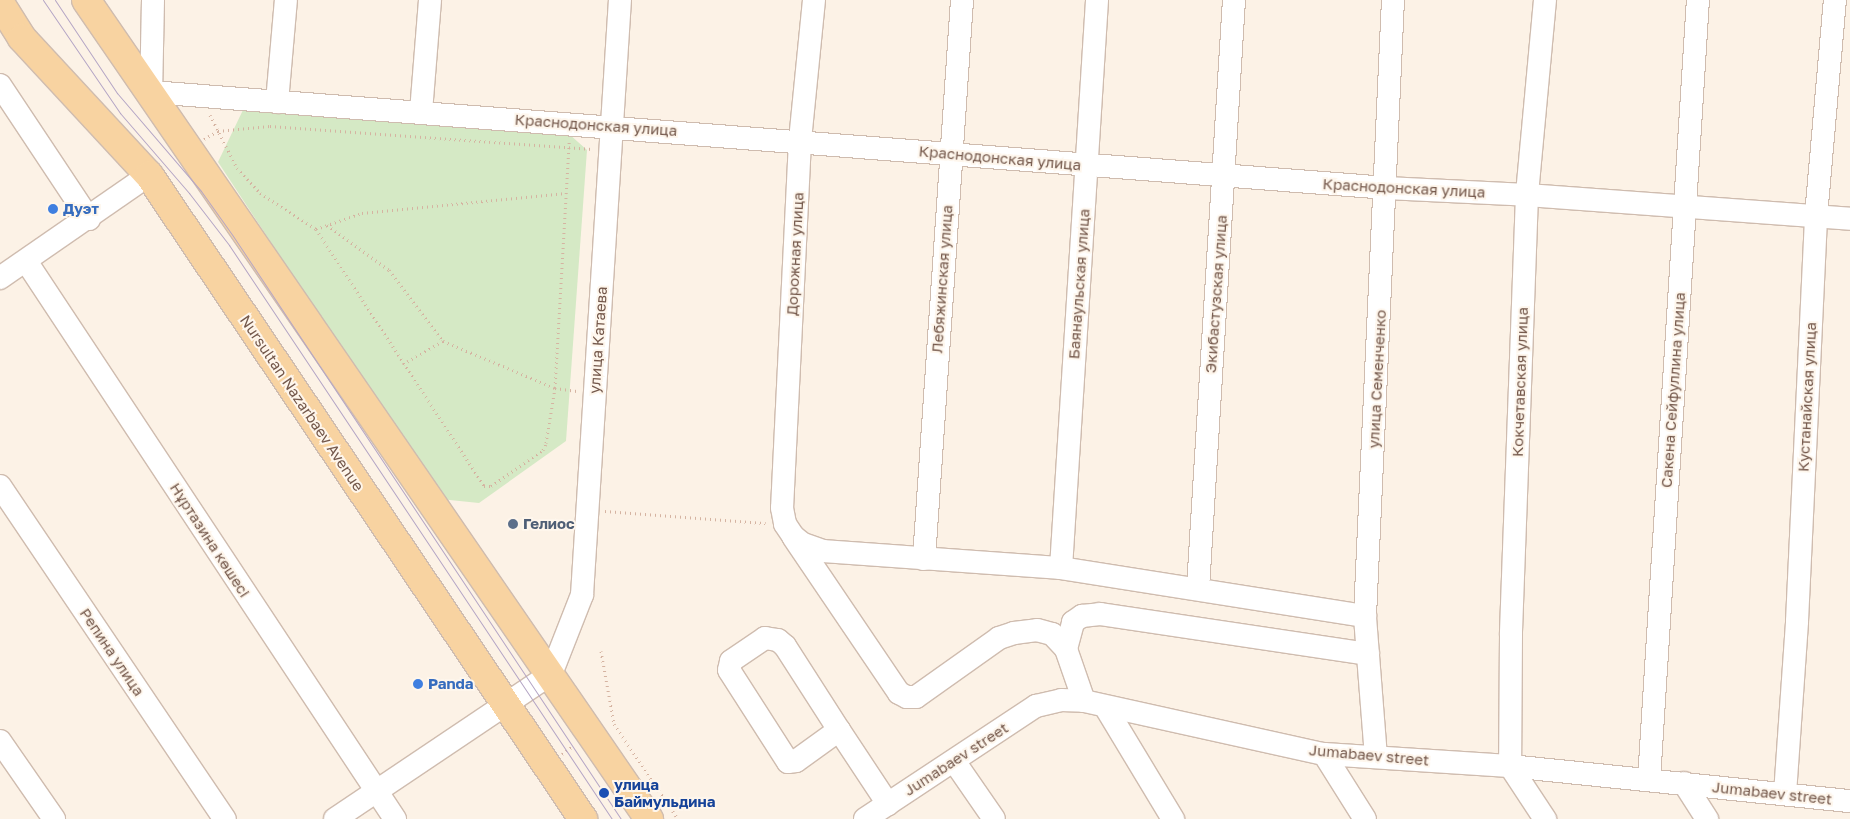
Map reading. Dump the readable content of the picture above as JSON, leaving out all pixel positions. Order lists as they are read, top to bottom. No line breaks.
{"streets":{"main road":["Nursultan Nazarbaev Avenue"],"street":["Краснодонская улица","Дорожная улица","Лебяжинская улица","Баянаульская улица","Экибастузская улица","улица Катаева","улица Семенченко","Кокчетавская улица","Сакена Сейфуллина улица","Кустанайская улица","Нұртазина көшесі","Репина улица","Jumabaev street"]},"crossings":[["Краснодонская улица","Дорожная улица"],["Краснодонская улица","Лебяжинская улица"],["Краснодонская улица","Баянаульская улица"],["Краснодонская улица","Экибастузская улица"],["Краснодонская улица","улица Катаева"],["Краснодонская улица","улица Семенченко"],["Краснодонская улица","Кокчетавская улица"],["Краснодонская улица","Сакена Сейфуллина улица"],["Краснодонская улица","Кустанайская улица"],["улица Семенченко","Jumabaev street"],["Кокчетавская улица","Jumabaev street"],["Сакена Сейфуллина улица","Jumabaev street"],["Кустанайская улица","Jumabaev street"]],"places":["Дуэт","Гелиос","Panda","улица Баймульдина"]}
